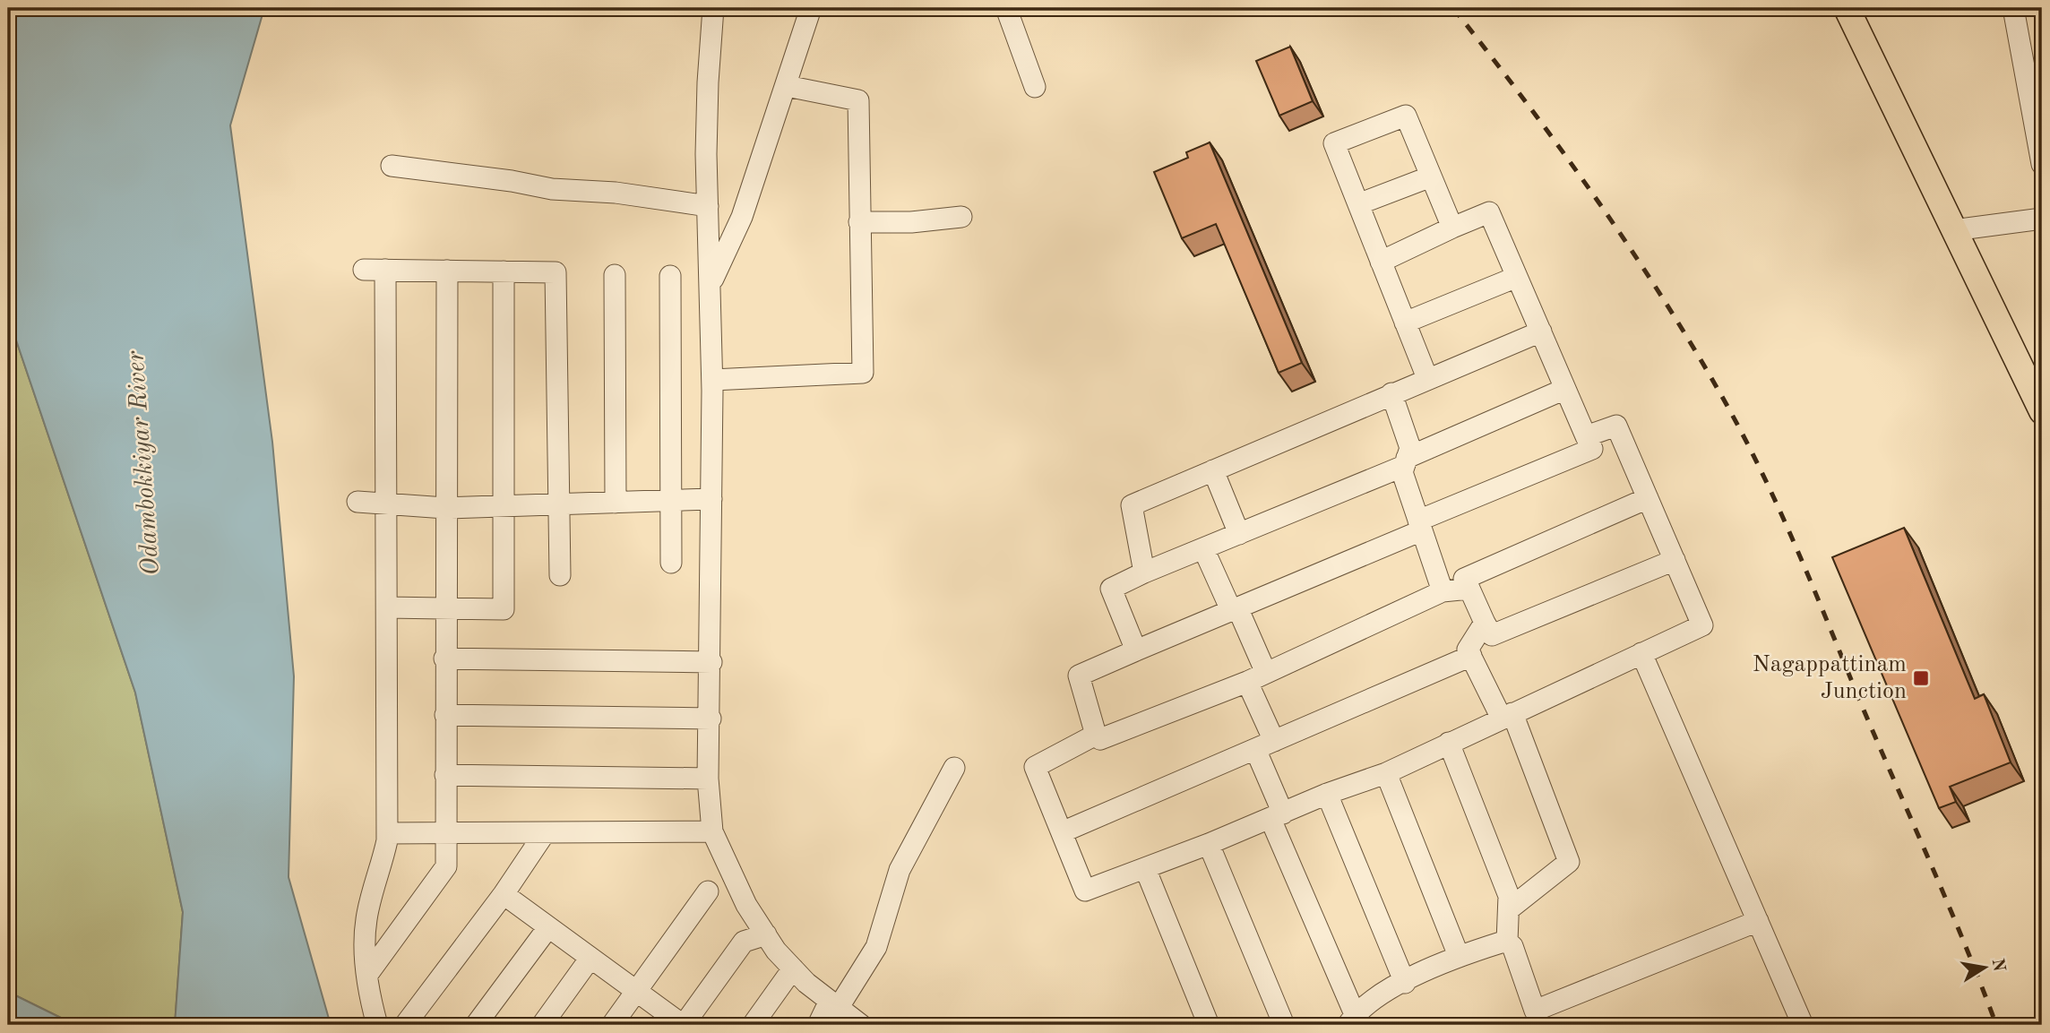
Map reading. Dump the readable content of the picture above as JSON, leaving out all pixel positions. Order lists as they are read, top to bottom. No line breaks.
{"water":["Odambokkiyar River"],"places":{"transit":["Nagappattinam Junction"]},"north":"right"}
